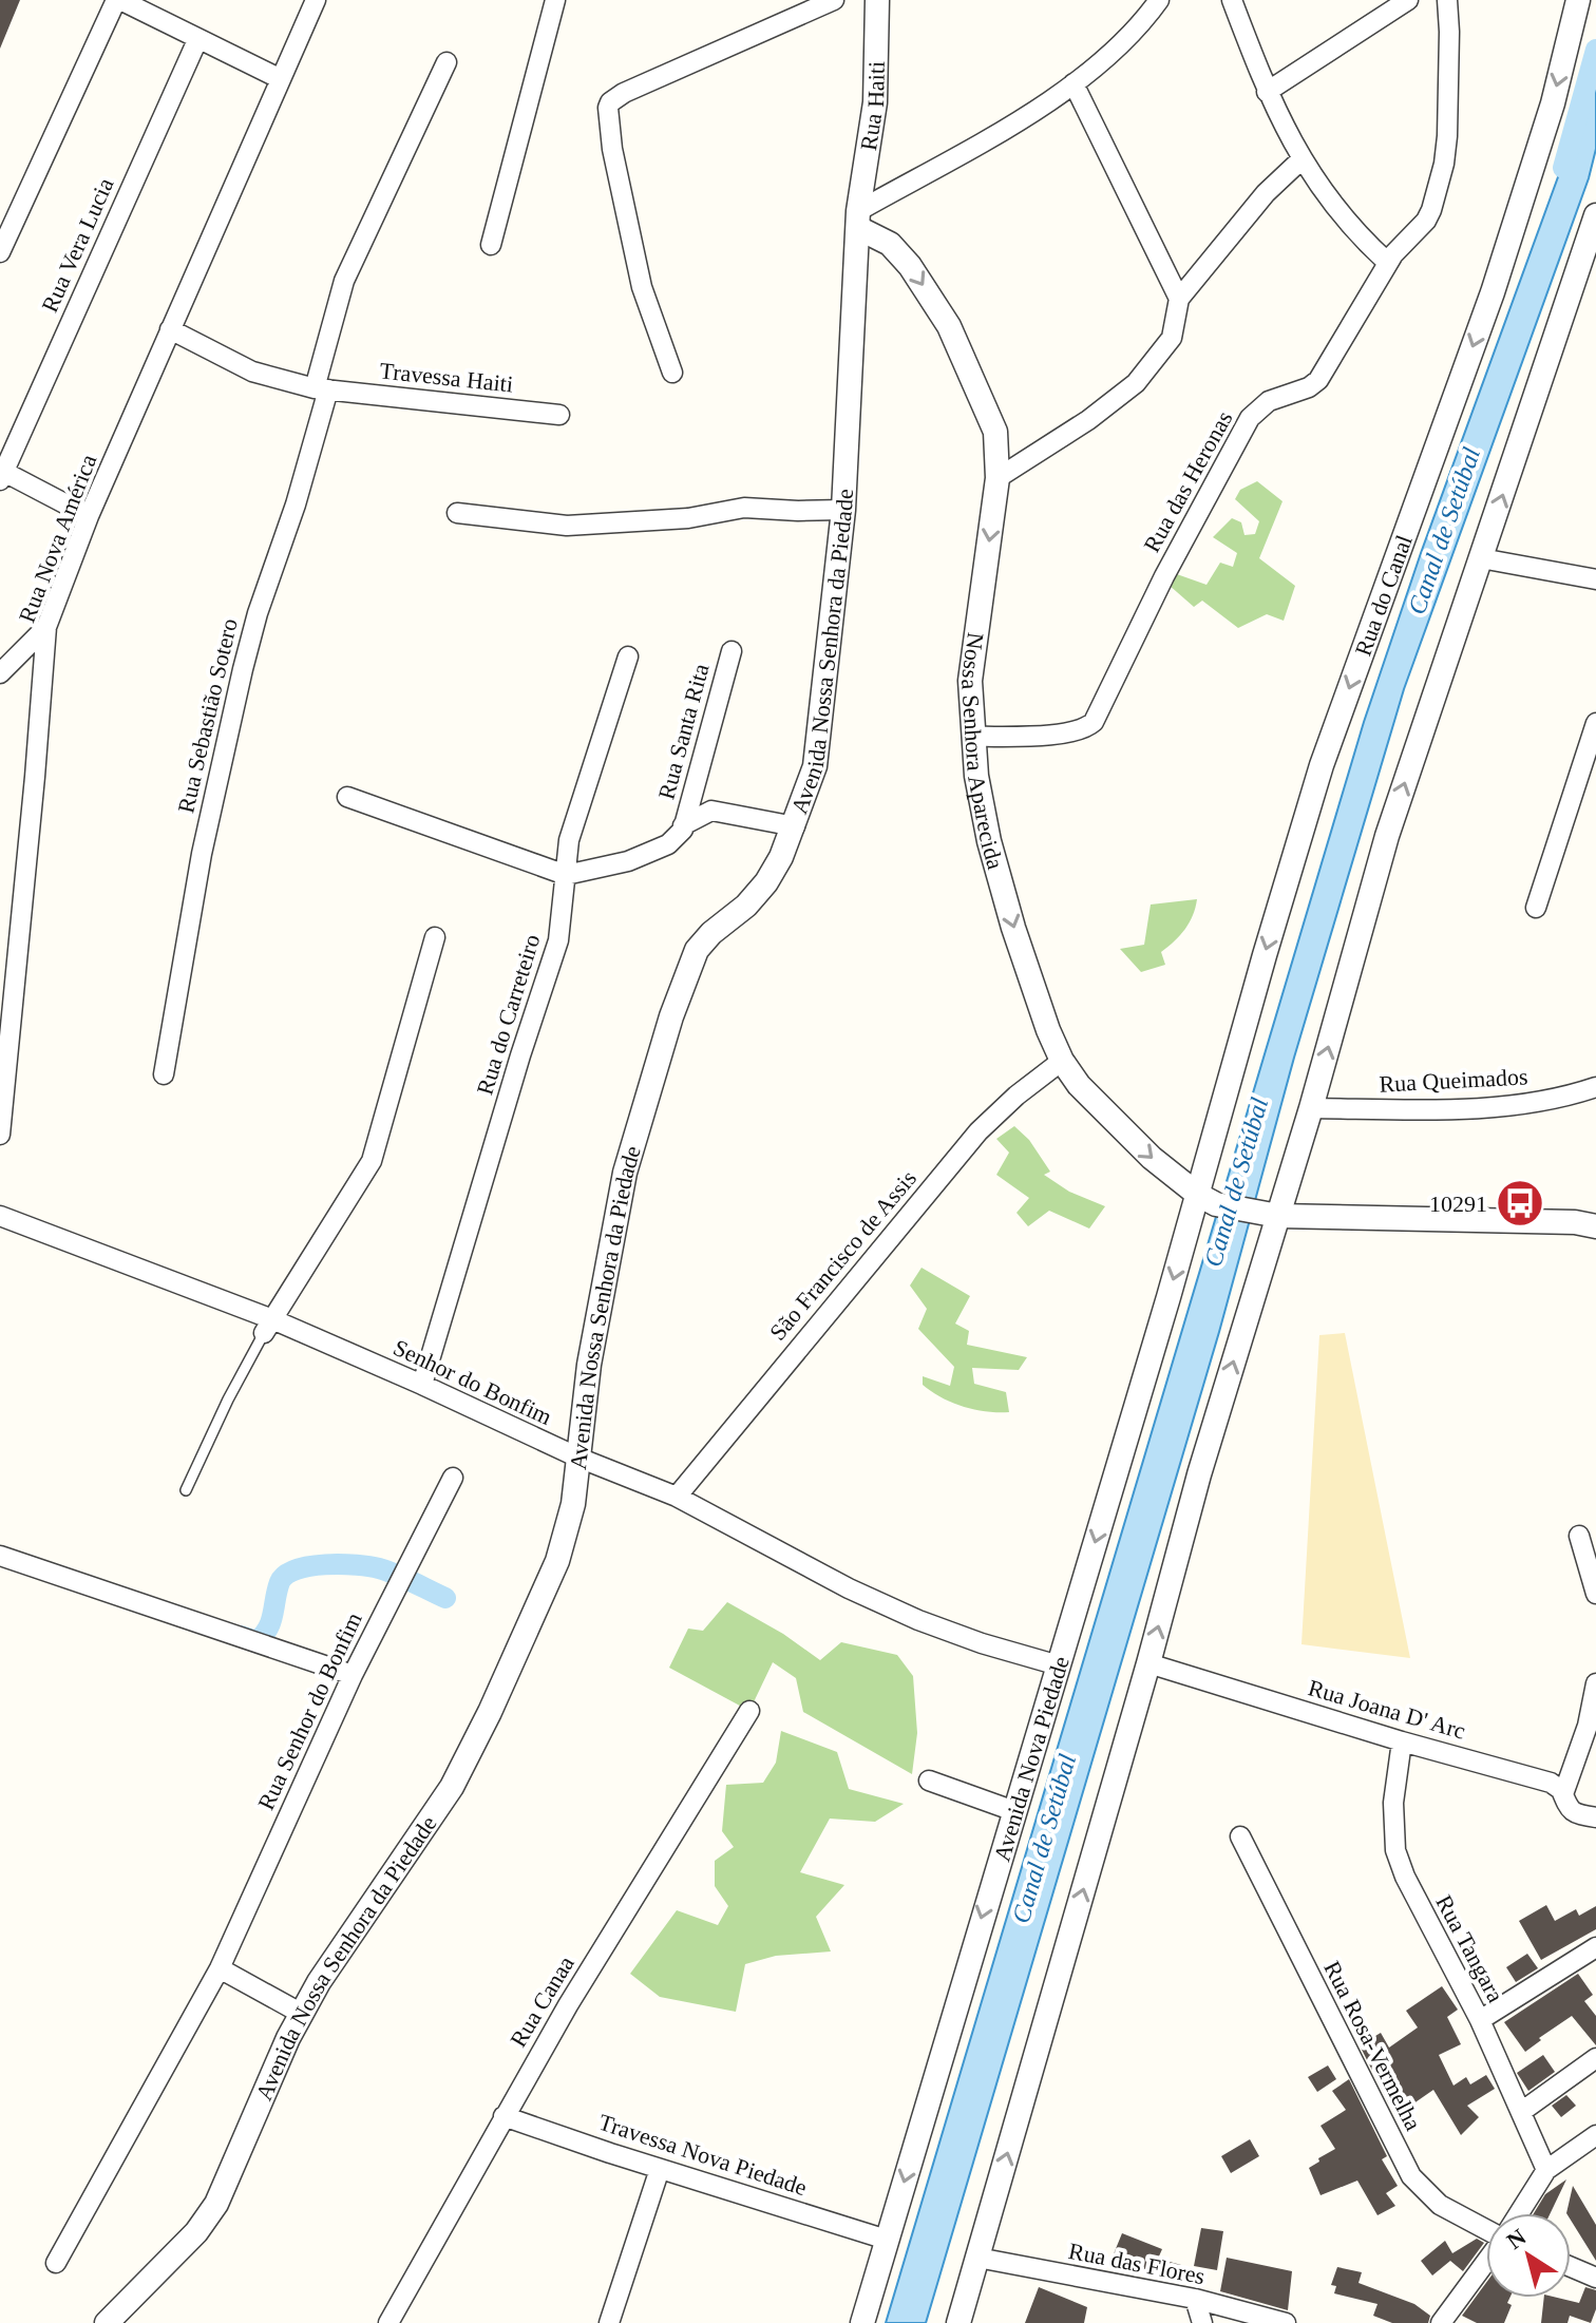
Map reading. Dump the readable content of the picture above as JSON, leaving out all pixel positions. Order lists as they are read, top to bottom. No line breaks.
{"streets":{"street":["Rua Haiti","Rua Vera Lucia","Travessa Haiti","Rua das Heronas","Rua Nova América","Rua do Canal","Avenida Nossa Senhora da Piedade","Rua Sebastião Sotero","Rua Santa Rita","Nossa Senhora Aparecida","Rua do Carreteiro","Rua Queimados","São Francisco de Assis","Senhor do Bonfim","Rua Joana D' Arc","Rua Senhor do Bonfim","Avenida Nova Piedade","Rua Tangara","Rua Canaa","Rua Rosa-Vermelha","Travessa Nova Piedade","Rua das Flores"]},"crossings":[["Rua Haiti","Avenida Nossa Senhora da Piedade"],["Rua Haiti","Nossa Senhora Aparecida"],["Travessa Haiti","Rua Sebastião Sotero"],["Rua das Heronas","Nossa Senhora Aparecida"],["Rua do Canal","Nossa Senhora Aparecida"],["Rua do Canal","Avenida Nova Piedade"],["Avenida Nossa Senhora da Piedade","Nossa Senhora Aparecida"],["Avenida Nossa Senhora da Piedade","Senhor do Bonfim"],["Nossa Senhora Aparecida","São Francisco de Assis"],["Nossa Senhora Aparecida","Avenida Nova Piedade"],["Rua do Carreteiro","Senhor do Bonfim"],["São Francisco de Assis","Senhor do Bonfim"],["Senhor do Bonfim","Avenida Nova Piedade"],["Rua Joana D' Arc","Rua Tangara"],["Avenida Nova Piedade","Travessa Nova Piedade"],["Rua Canaa","Travessa Nova Piedade"]],"one_way":["Nossa Senhora Aparecida"],"water":["Canal de Setúbal"],"places":{"bus stop":["10291"]},"north":"top left"}
